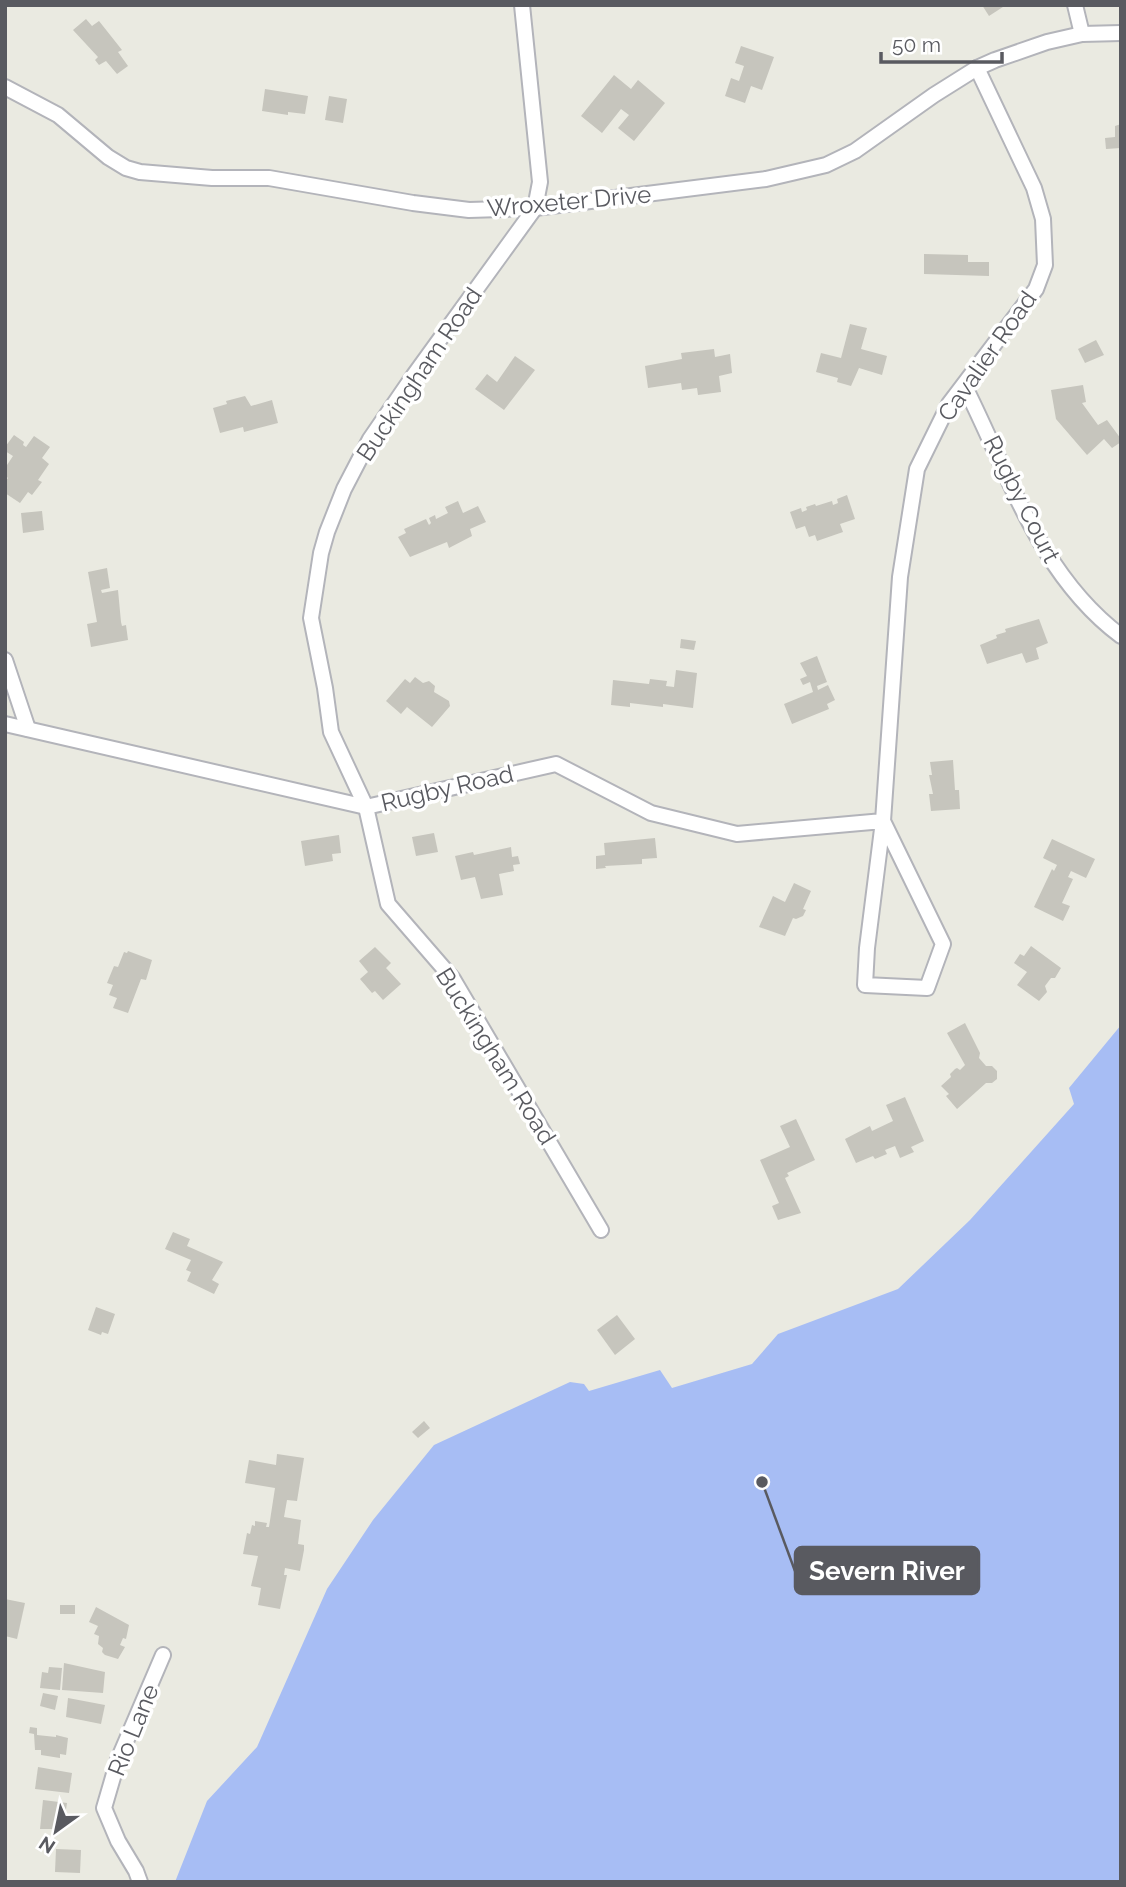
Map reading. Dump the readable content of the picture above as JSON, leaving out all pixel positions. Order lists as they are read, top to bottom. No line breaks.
{"streets":{"street":["Wroxeter Drive","Cavalier Road","Buckingham Road","Rugby Court","Rugby Road","Rio Lane"]},"crossings":[["Wroxeter Drive","Cavalier Road"],["Wroxeter Drive","Buckingham Road"],["Cavalier Road","Rugby Court"],["Cavalier Road","Rugby Road"],["Buckingham Road","Rugby Road"]],"places":["Severn River"],"scale_bar":"50 m","north":"bottom left"}
